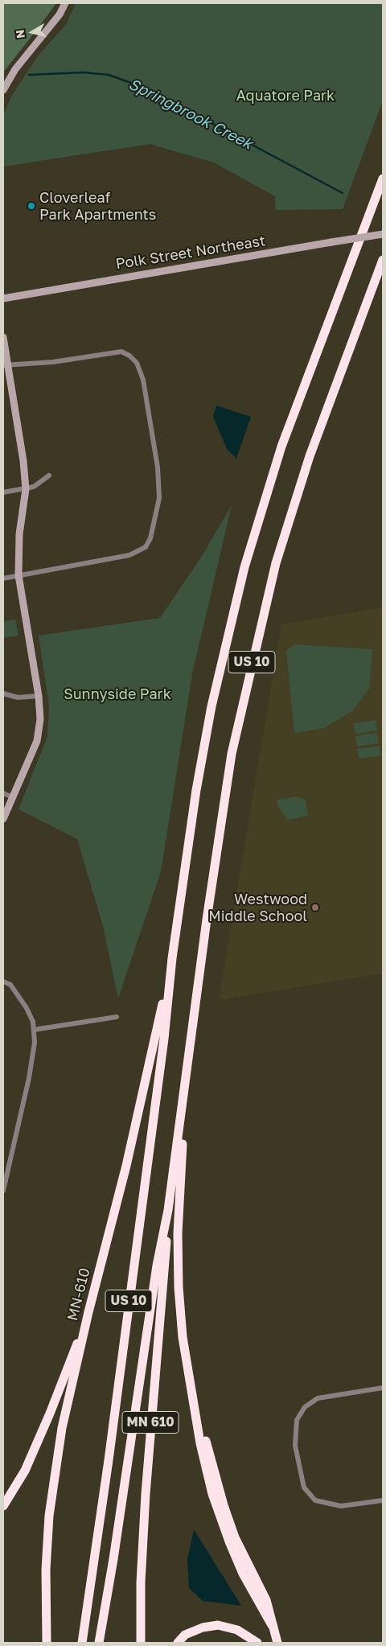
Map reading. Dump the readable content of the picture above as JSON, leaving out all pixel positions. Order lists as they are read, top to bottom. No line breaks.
{"streets":{"highway":["US 10","MN-610","MN 610"],"street":["Polk Street Northeast"]},"crossings":[["US 10","MN-610"],["US 10","MN 610"]],"water":["Springbrook Creek"],"parks":["Aquatore Park","Sunnyside Park"],"places":["Cloverleaf Park Apartments","Westwood Middle School"],"north":"left"}
